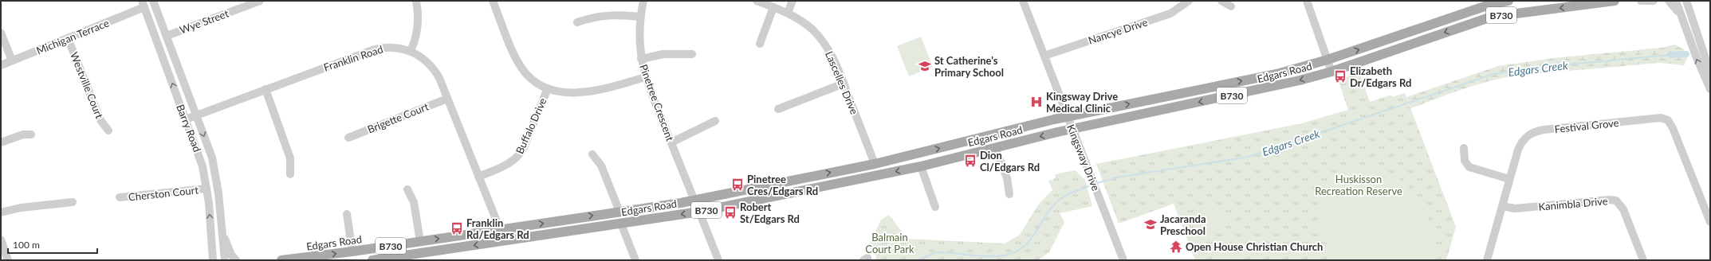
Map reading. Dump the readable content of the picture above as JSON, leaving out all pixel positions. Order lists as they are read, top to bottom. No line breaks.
{"streets":{"main road":["B730","Edgars Road"],"street":["Wye Street","Nancye Drive","Michigan Terrace","Franklin Road","Lascelles Drive","Westville Court","Pinetree Crescent","Brigette Court","Buffalo Drive","Festival Grove","Barry Road","Kingsway Drive","Cherston Court","Kanimbla Drive"]},"crossings":[["Wye Street","Barry Road"],["Nancye Drive","Kingsway Drive"],["Michigan Terrace","Westville Court"],["Michigan Terrace","Barry Road"],["Franklin Road","Edgars Road"],["Franklin Road","Brigette Court"],["Franklin Road","Buffalo Drive"],["Franklin Road","Barry Road"],["Edgars Road","Lascelles Drive"],["Edgars Road","Pinetree Crescent"],["Edgars Road","Kingsway Drive"],["Festival Grove","Kanimbla Drive"],["Barry Road","Cherston Court"]],"water":["Edgars Creek"],"parks":["Huskisson Recreation Reserve","Balmain Court Park"],"places":{"school or university":["St Catherine's Primary School","Jacaranda Preschool"],"bus stop":["Elizabeth Dr/Edgars Rd","Dion Cl/Edgars Rd","Pinetree Cres/Edgars Rd","Robert St/Edgars Rd","Franklin Rd/Edgars Rd"],"hospital":["Kingsway Drive Medical Clinic"],"temple":["Open House Christian Church"]},"scale_bar":"100 m"}
